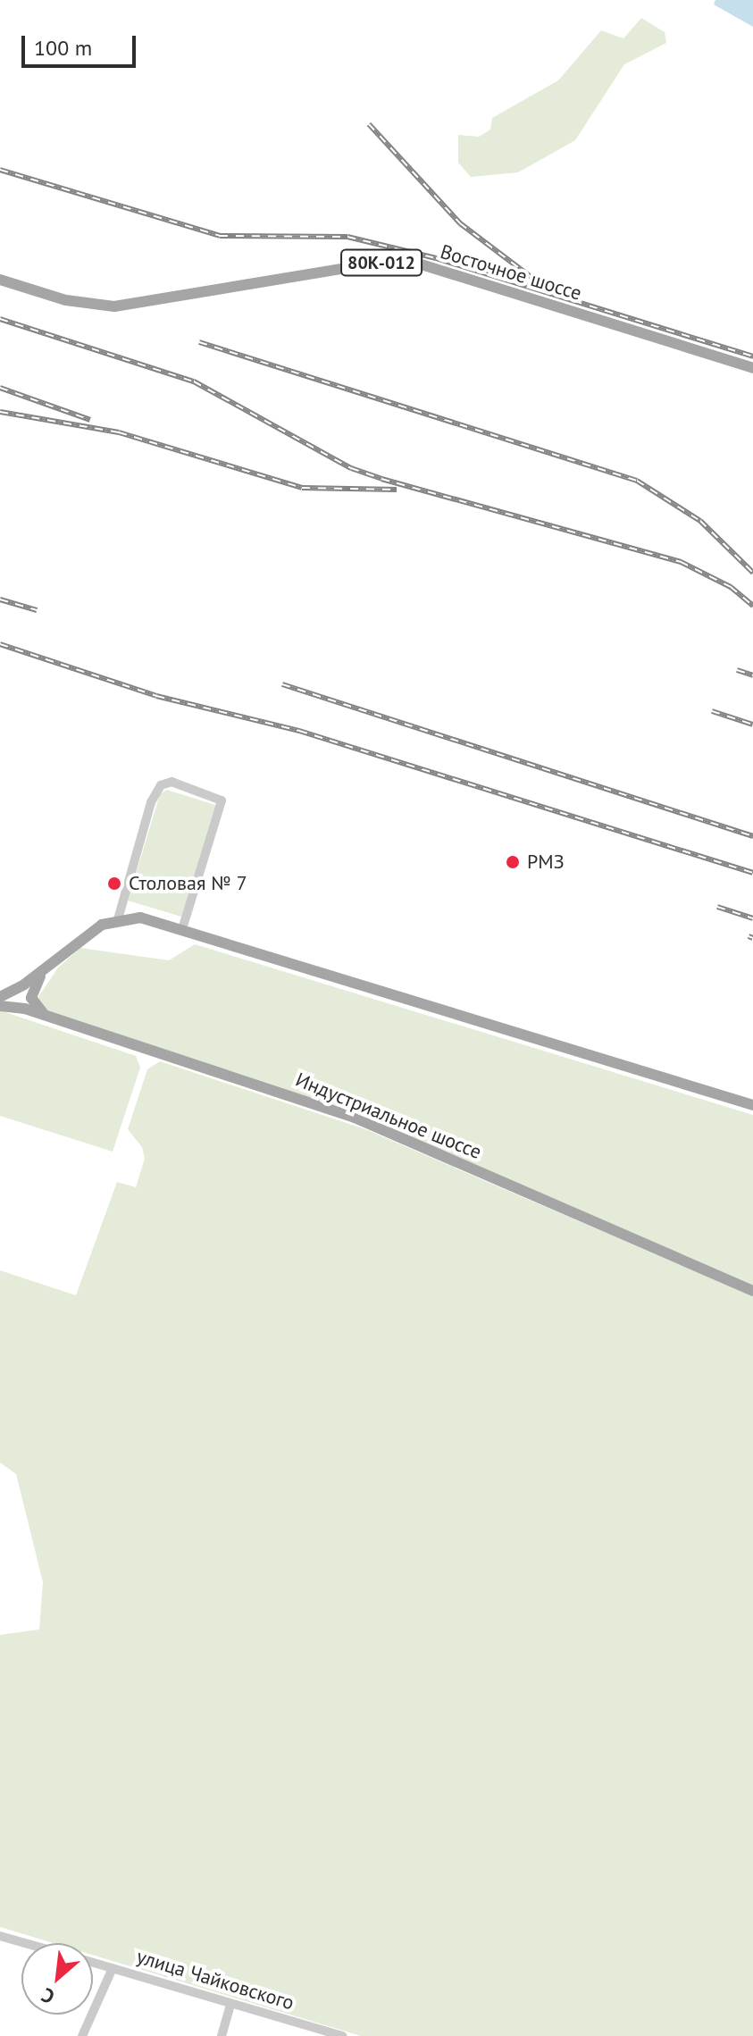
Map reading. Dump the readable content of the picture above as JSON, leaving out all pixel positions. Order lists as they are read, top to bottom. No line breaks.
{"streets":{"main road":["80К-012","Восточное шоссе","Индустриальное шоссе"],"street":["улица Чайковского"]},"places":["РМЗ","Столовая № 7"],"scale_bar":"100 m","north":"bottom left"}
